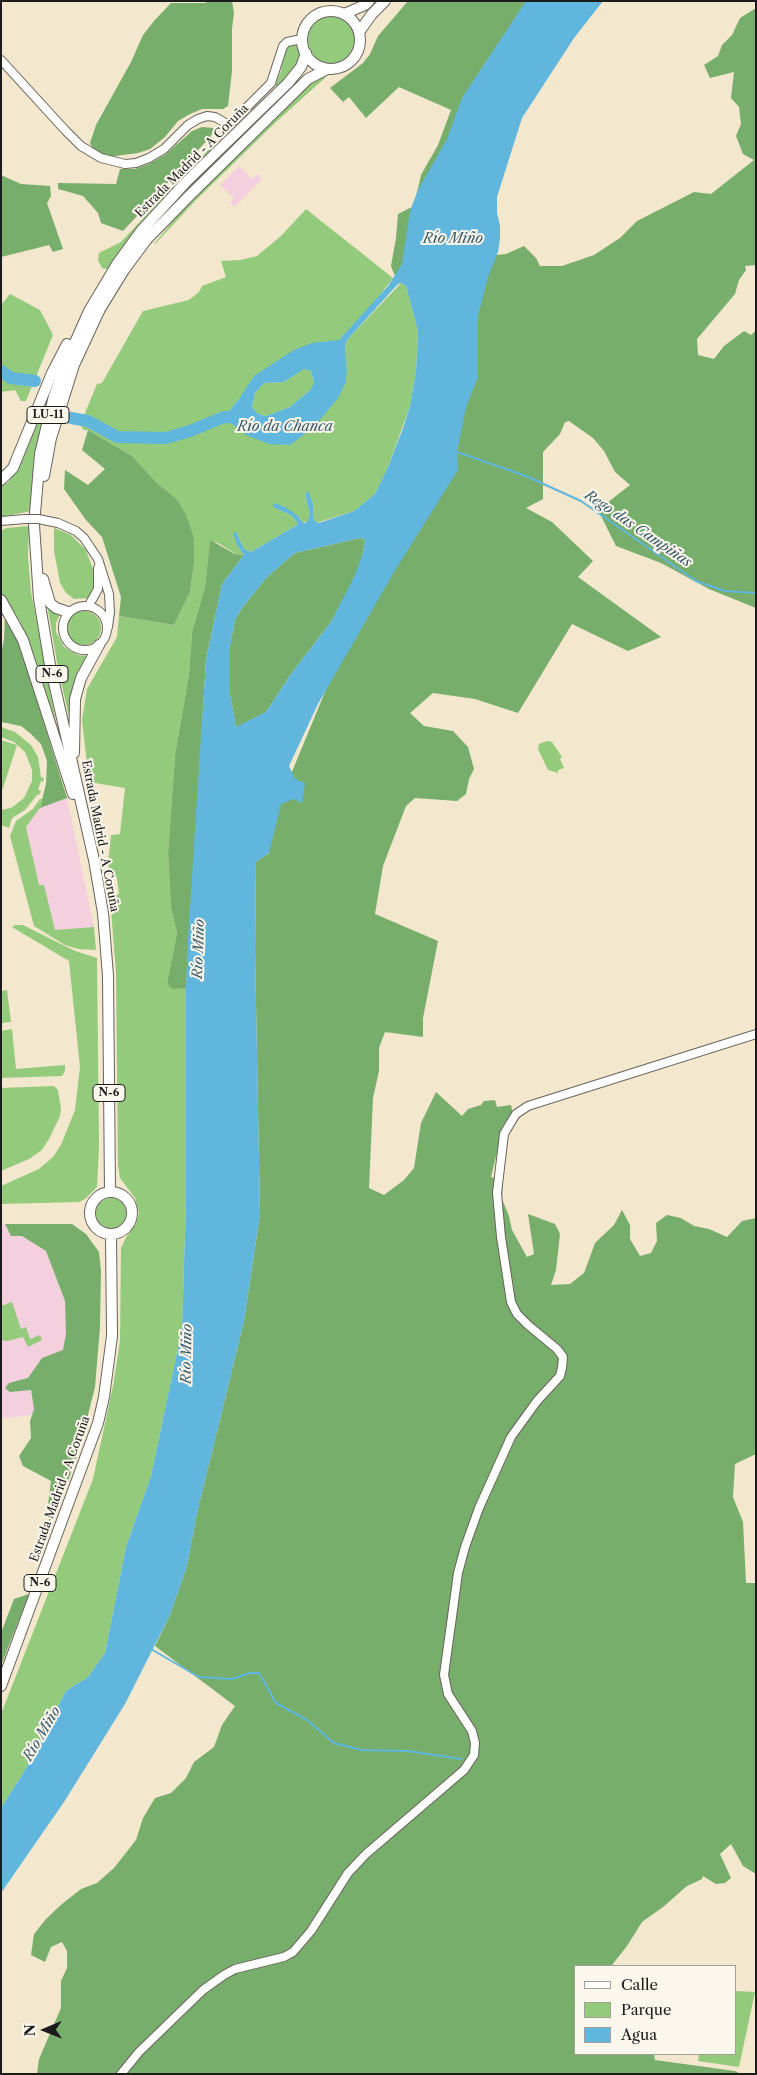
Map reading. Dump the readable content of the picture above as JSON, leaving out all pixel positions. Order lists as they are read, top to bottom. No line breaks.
{"streets":{"highway":["Estrada Madrid - A Coruña","LU-11","N-6"]},"water":["Río Miño","Río da Chanca","Rego das Campiñas"],"legend":["Calle","Parque","Agua"],"north":"left"}
